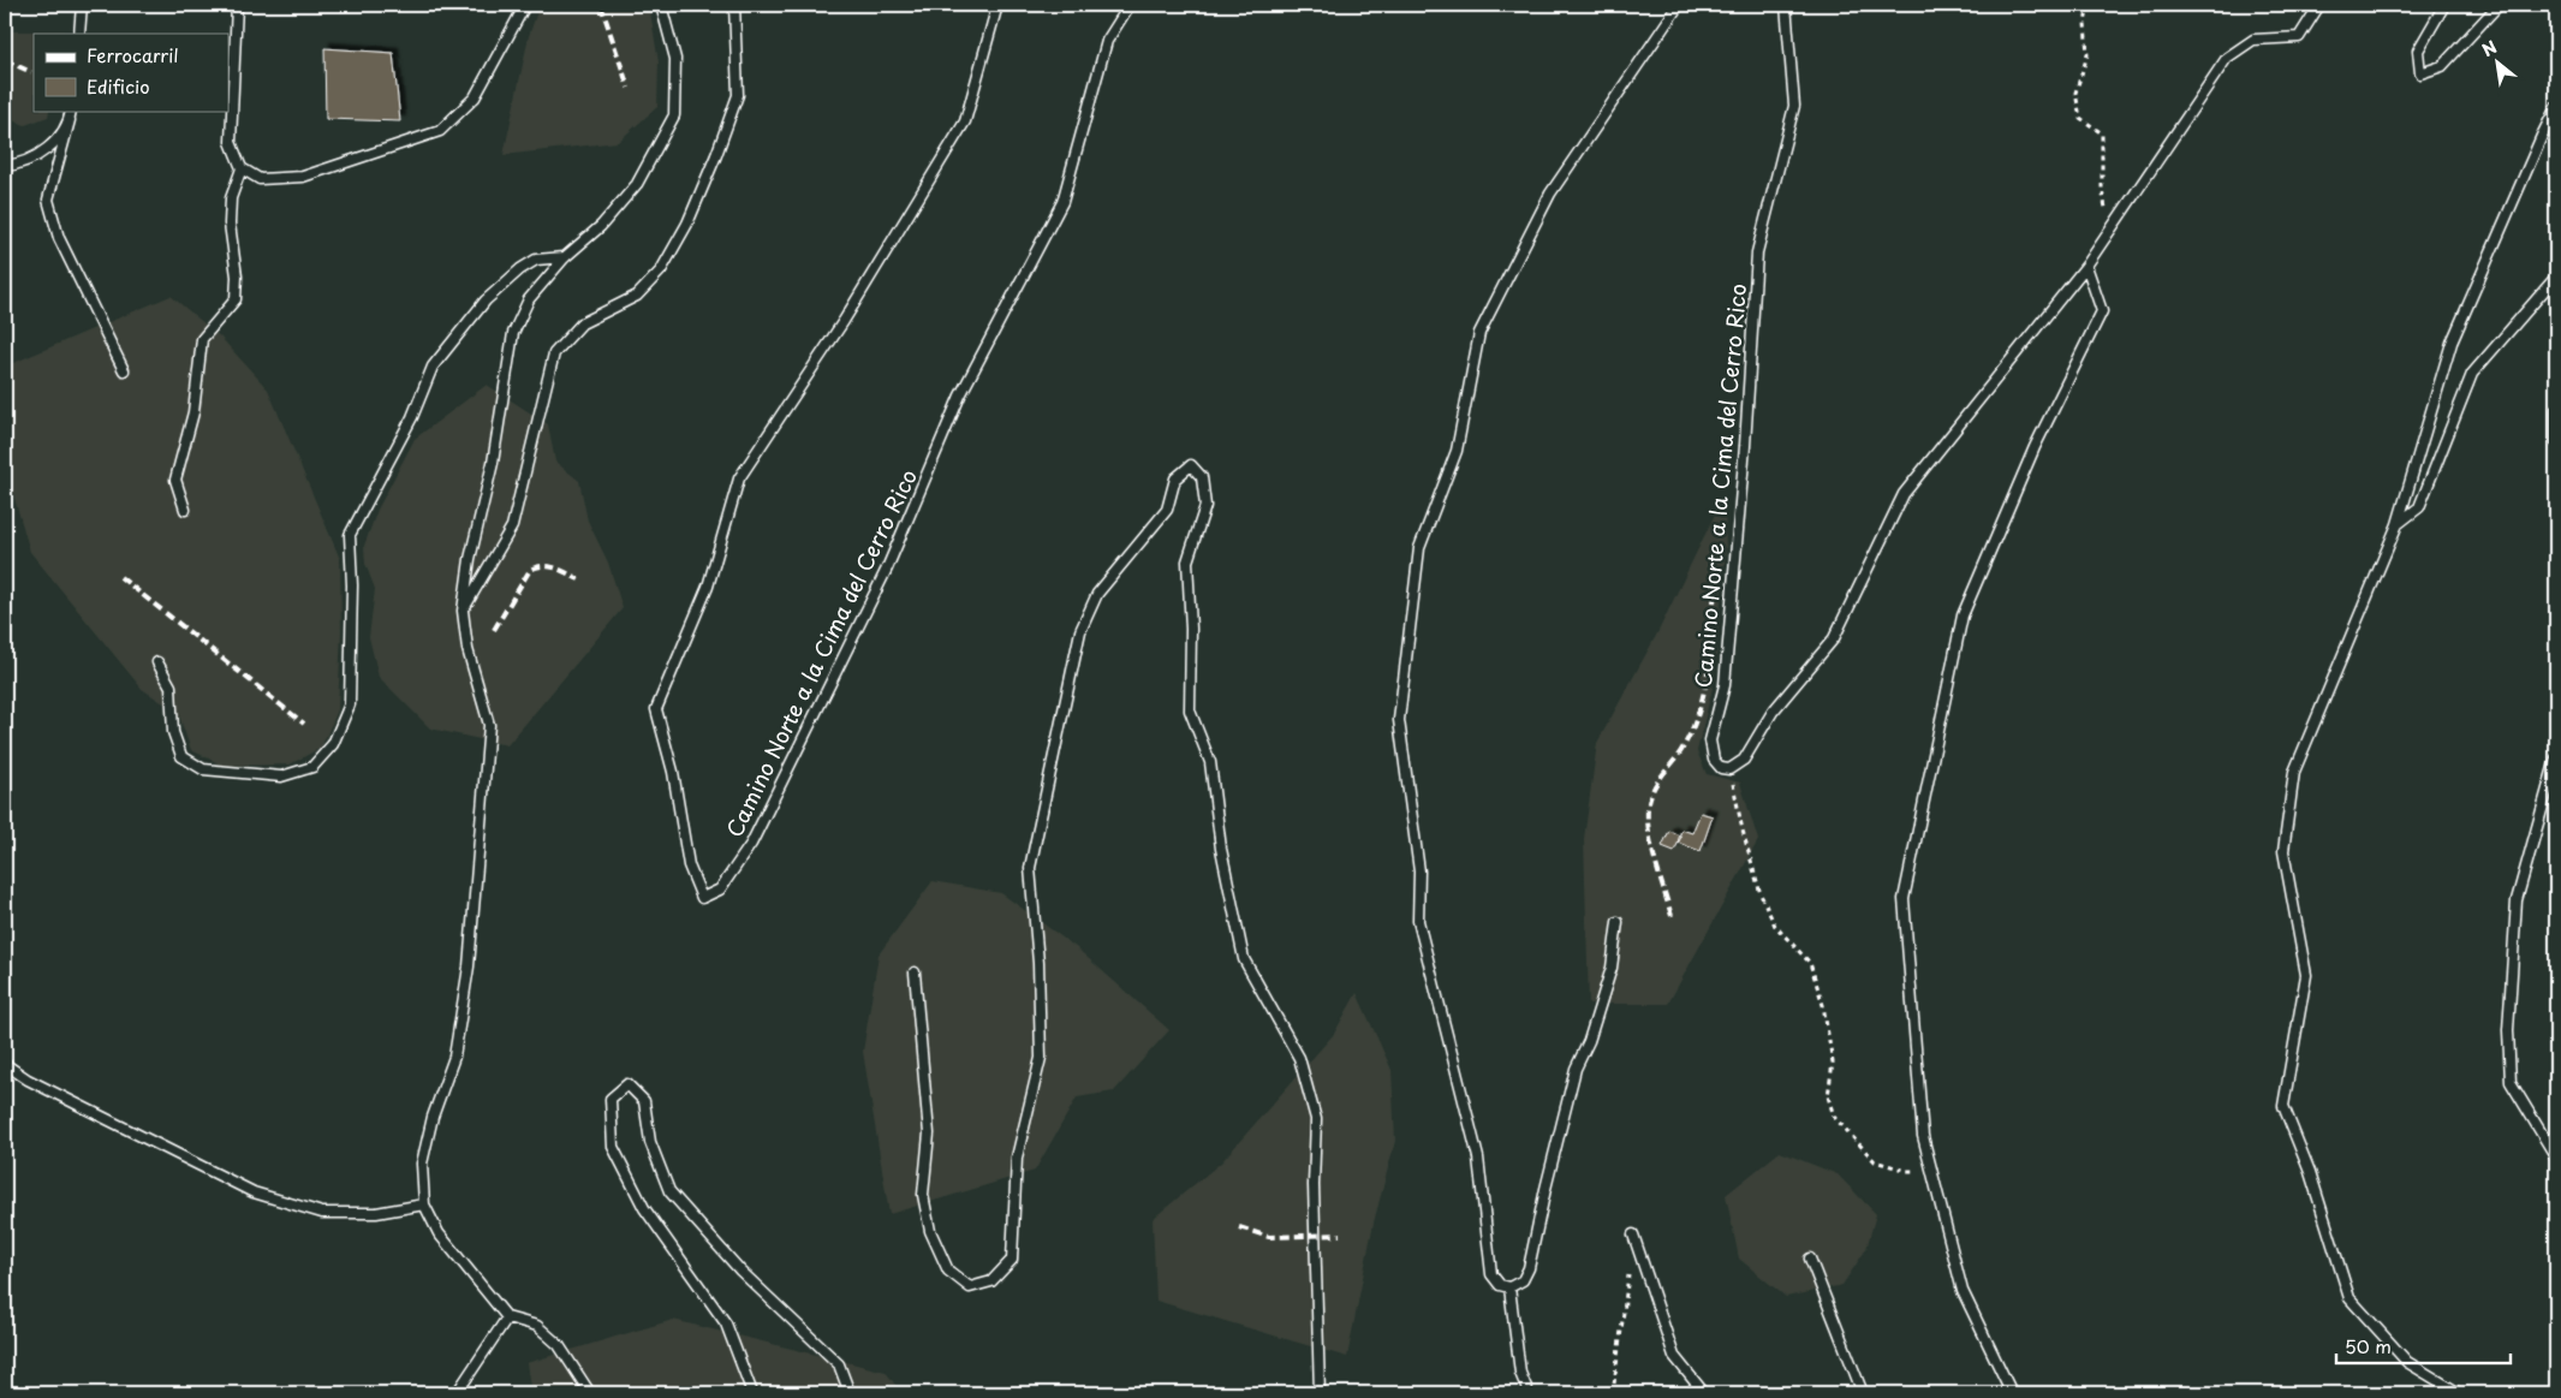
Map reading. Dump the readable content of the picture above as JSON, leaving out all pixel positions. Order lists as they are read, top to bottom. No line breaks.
{"streets":{"lane":["Camino Norte a la Cima del Cerro Rico"]},"legend":["Ferrocarril","Edificio"],"scale_bar":"50 m","north":"top left"}
